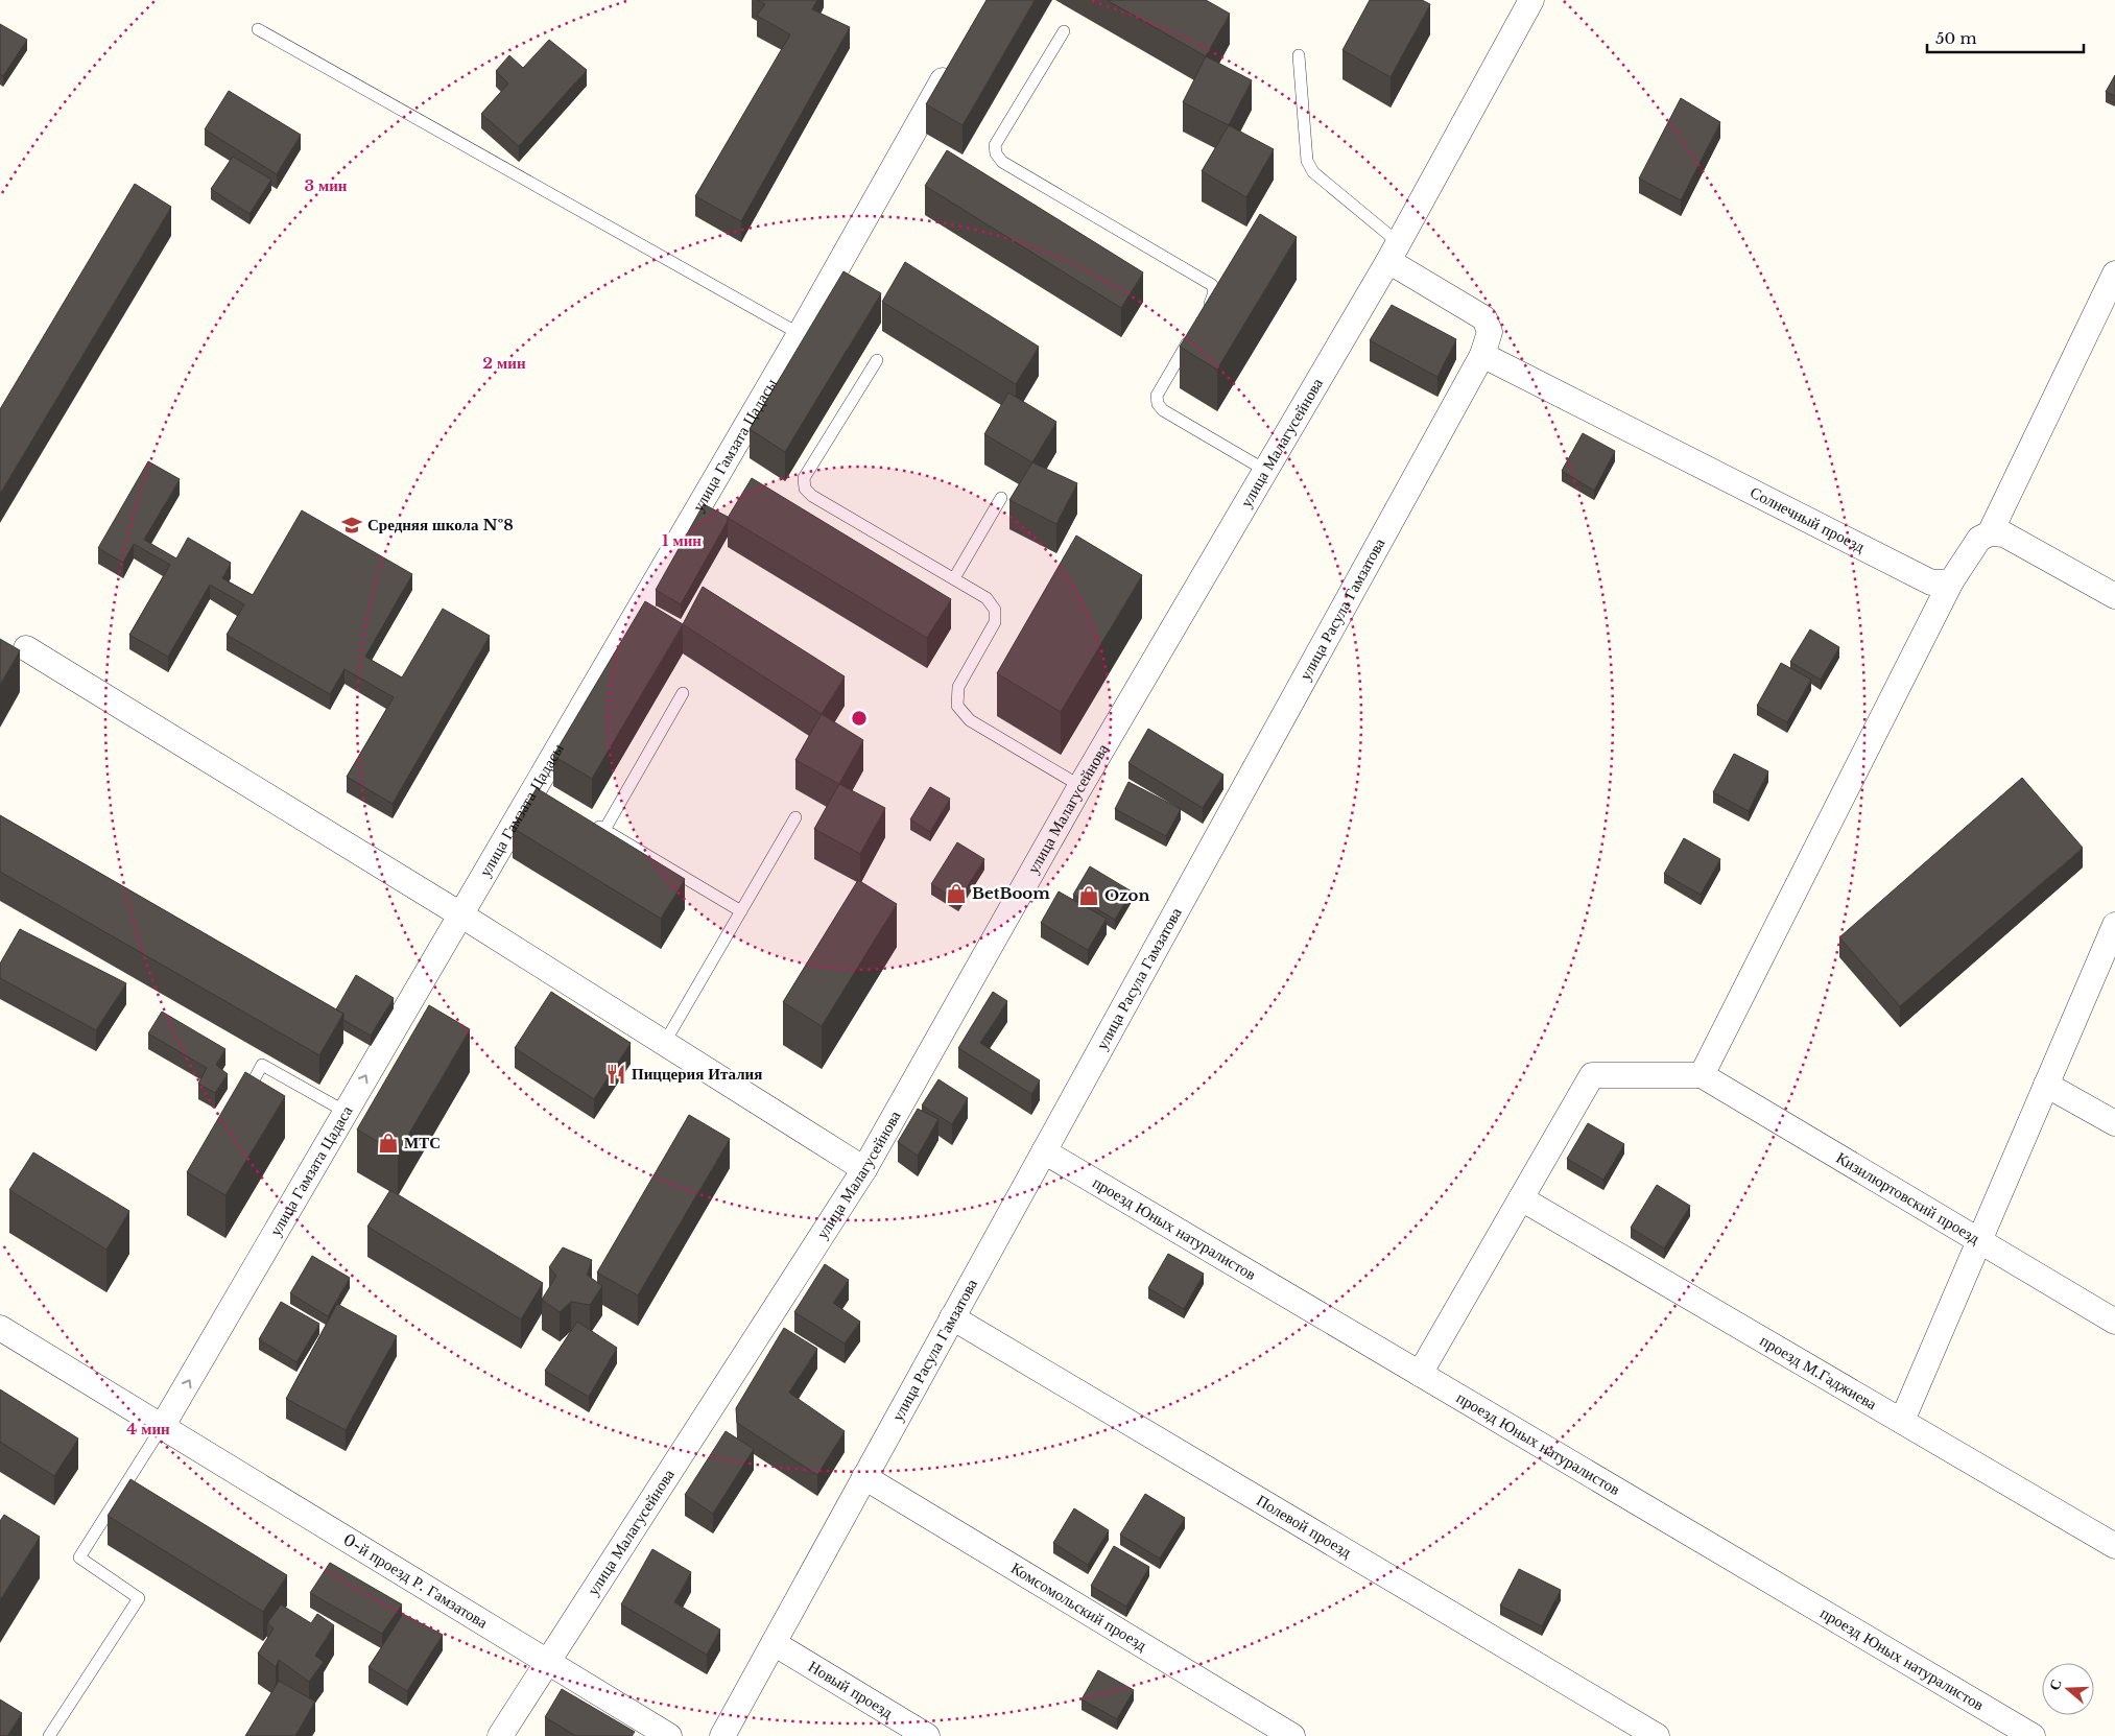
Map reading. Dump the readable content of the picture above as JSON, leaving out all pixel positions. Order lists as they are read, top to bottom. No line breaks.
{"streets":{"street":["улица Малагусейнова","улица Гамзата Цадасы","Солнечный проезд","улица Расула Гамзатова","улица Гамзата Цадаса","Кизилюртовский проезд","проезд Юных натуралистов","проезд М.Гаджиева","Полевой проезд","0-й проезд Р. Гамзатова","Комсомольский проезд","Новый проезд"]},"crossings":[["улица Малагусейнова","улица Расула Гамзатова"],["улица Малагусейнова","0-й проезд Р. Гамзатова"],["улица Гамзата Цадасы","улица Гамзата Цадаса"],["Солнечный проезд","улица Расула Гамзатова"],["улица Расула Гамзатова","проезд Юных натуралистов"],["улица Расула Гамзатова","Полевой проезд"],["улица Расула Гамзатова","Комсомольский проезд"],["улица Расула Гамзатова","Новый проезд"],["улица Гамзата Цадаса","0-й проезд Р. Гамзатова"]],"one_way":["улица Гамзата Цадаса"],"places":{"school or university":["Средняя школа №8"],"shop":["BetBoom","Ozon","МТС"],"restaurant":["Пиццерия Италия"]},"scale_bar":"50 m","north":"left","rings":["3 мин","2 мин","1 мин","4 мин"]}
